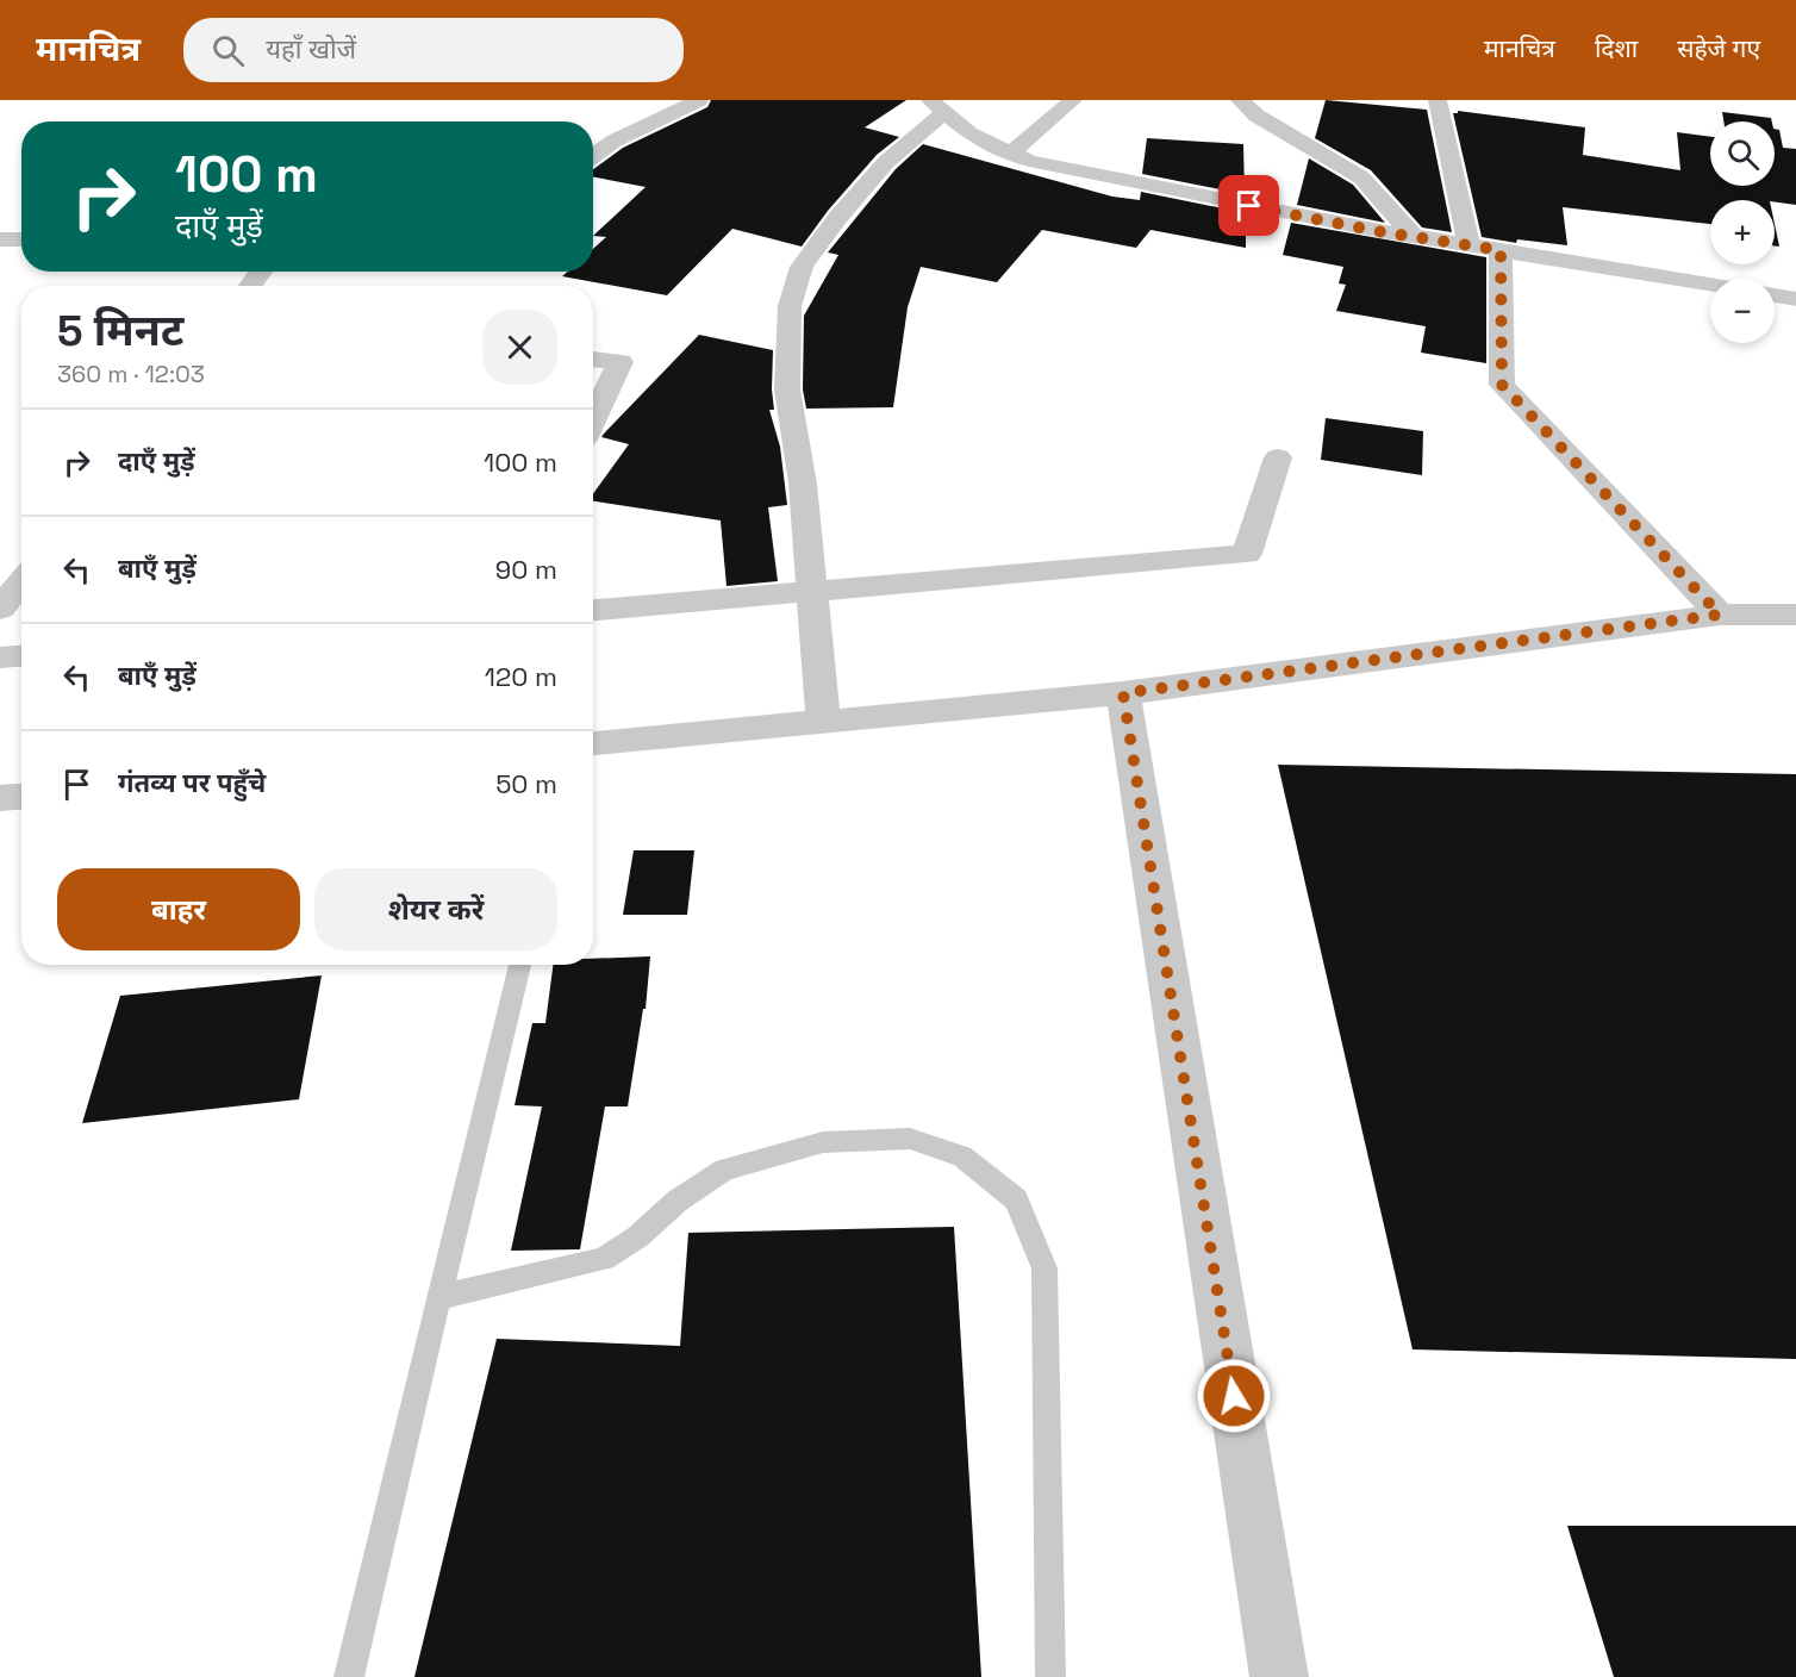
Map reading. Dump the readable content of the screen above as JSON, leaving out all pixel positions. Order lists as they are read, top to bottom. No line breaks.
{"page":{"header":"मानचित्र","search":"यहाँ खोजें","nav":["मानचित्र","दिशा","सहेजे गए"],"map_buttons":["+","−"],"turn":["100 m","दाएँ मुड़ें"],"heading":["5 मिनट","360 m · 12:03"],"list":[{"name":"दाएँ मुड़ें","value":"100 m"},{"name":"बाएँ मुड़ें","value":"90 m"},{"name":"बाएँ मुड़ें","value":"120 m"},{"name":"गंतव्य पर पहुँचे","value":"50 m"}],"buttons":["बाहर","शेयर करें"]}}
